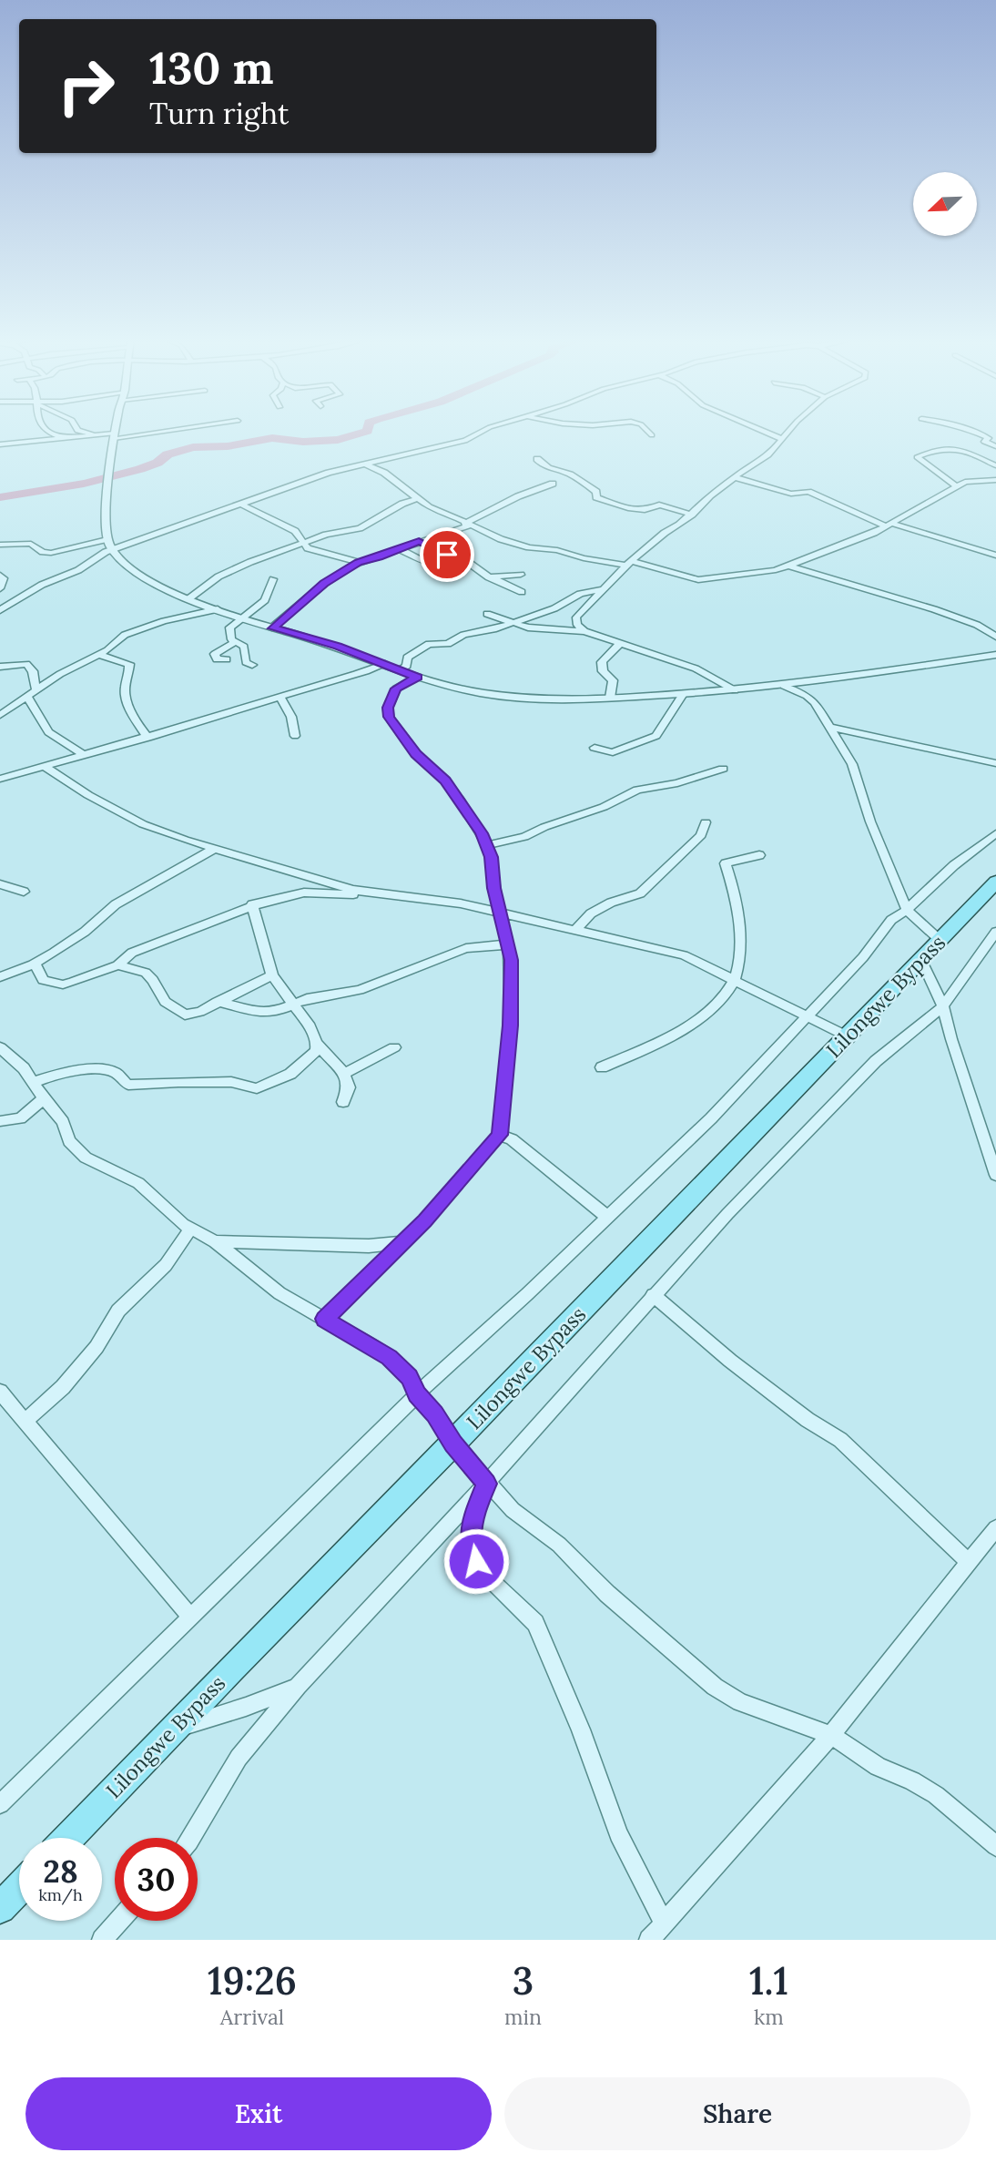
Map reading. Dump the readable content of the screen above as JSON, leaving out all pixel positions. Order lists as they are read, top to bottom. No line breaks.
{"streets":{"main road":["Lilongwe Bypass"]},"north":"bottom left","page":{"turn":["130 m","Turn right"],"speed":"28 km/h","limit":"30","eta":["19:26","Arrival","3","min","1.1","km"],"buttons":["Exit","Share"]}}
